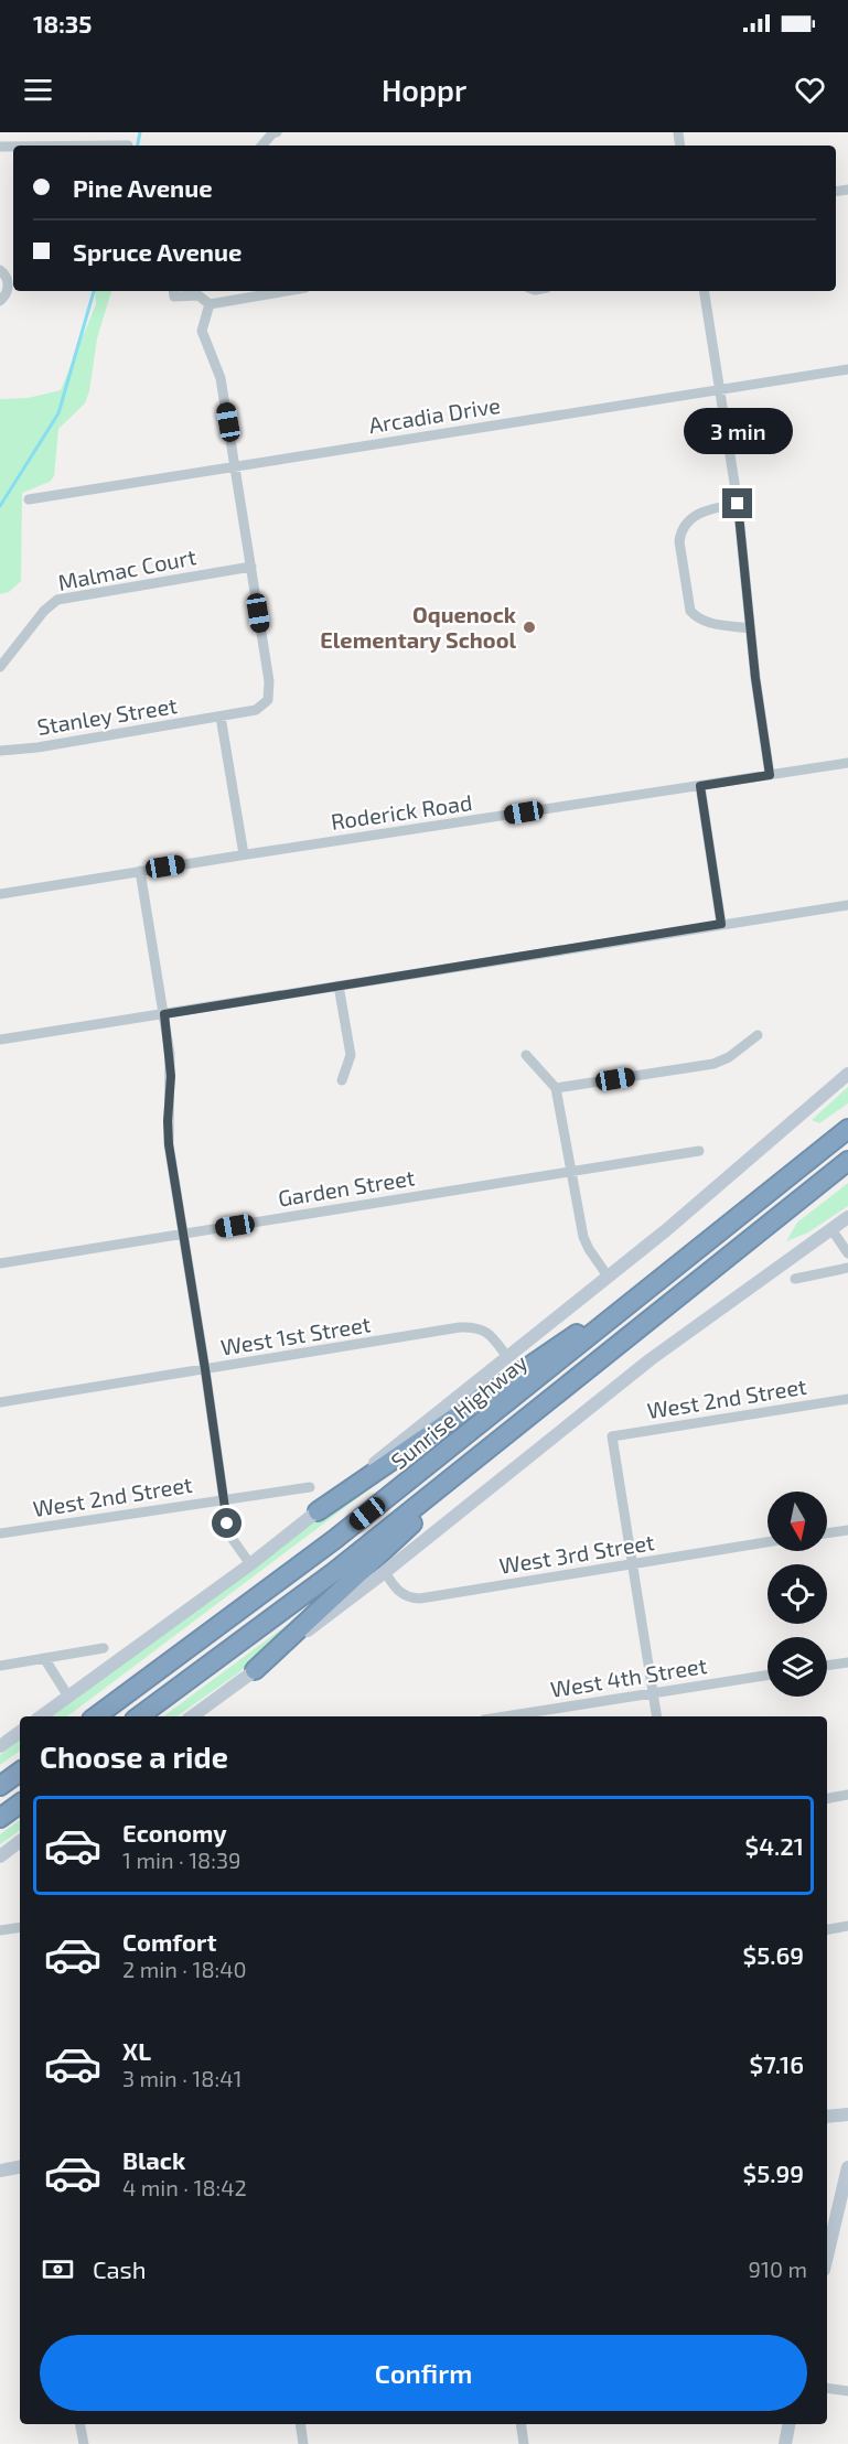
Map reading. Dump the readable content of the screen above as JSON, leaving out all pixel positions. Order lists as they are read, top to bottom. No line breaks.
{"streets":{"highway":["Sunrise Highway"],"street":["Arcadia Drive","Malmac Court","Stanley Street","Roderick Road","Garden Street","West 1st Street","West 2nd Street","West 3rd Street","West 4th Street"]},"crossings":[["Malmac Court","Stanley Street"],["West 1st Street","Sunrise Highway"],["West 2nd Street","West 3rd Street"]],"places":["Oquenock Elementary School"],"north":"bottom","page":{"status":"18:35","header":"Hoppr","banner":["Pine Avenue","Spruce Avenue"],"bubble":"3 min","heading":"Choose a ride","list":[{"name":"Economy","note":"1 min · 18:39","value":"$4.21"},{"name":"Comfort","note":"2 min · 18:40","value":"$5.69"},{"name":"XL","note":"3 min · 18:41","value":"$7.16"},{"name":"Black","note":"4 min · 18:42","value":"$5.99"}],"pay":["Cash","910 m"],"buttons":"Confirm"}}
